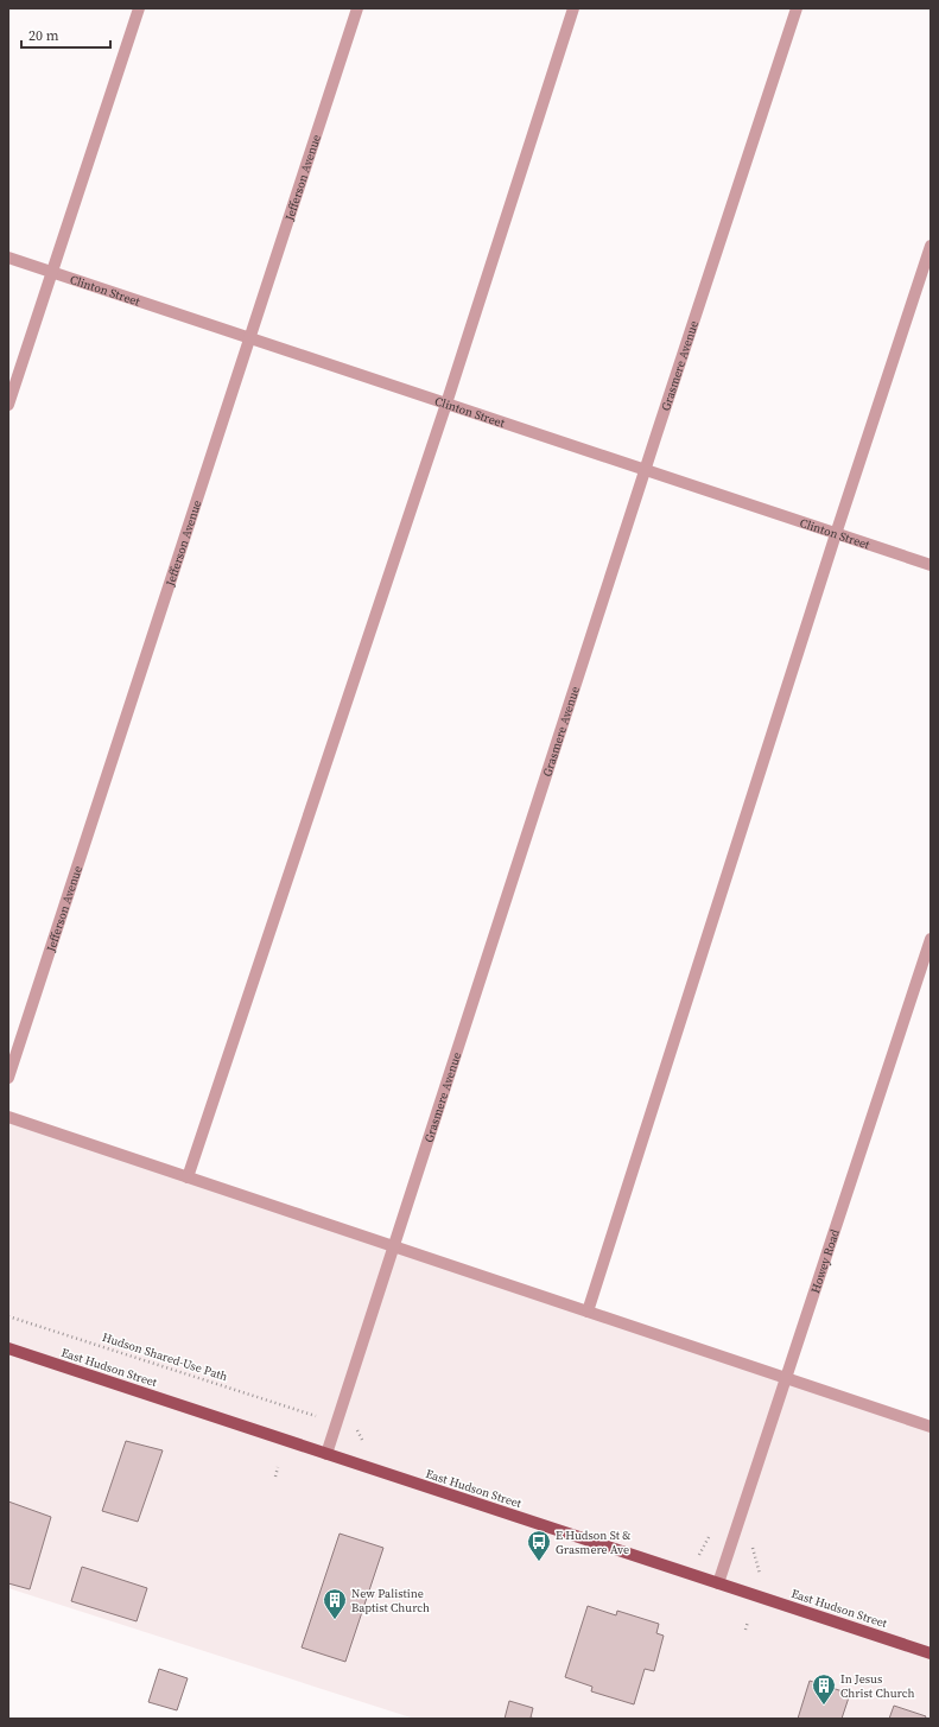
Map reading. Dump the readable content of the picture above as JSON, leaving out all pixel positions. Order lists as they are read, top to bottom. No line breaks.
{"streets":{"main road":["East Hudson Street"],"street":["Jefferson Avenue","Clinton Street","Grasmere Avenue","Howey Road"],"path":["Hudson Shared-Use Path"]},"crossings":[["Jefferson Avenue","Clinton Street"],["Clinton Street","Grasmere Avenue"],["Grasmere Avenue","East Hudson Street"],["Howey Road","East Hudson Street"]],"places":{"bus stop":["E Hudson St & Grasmere Ave"],"building":["New Palistine Baptist Church","In Jesus Christ Church"]},"scale_bar":"20 m"}
